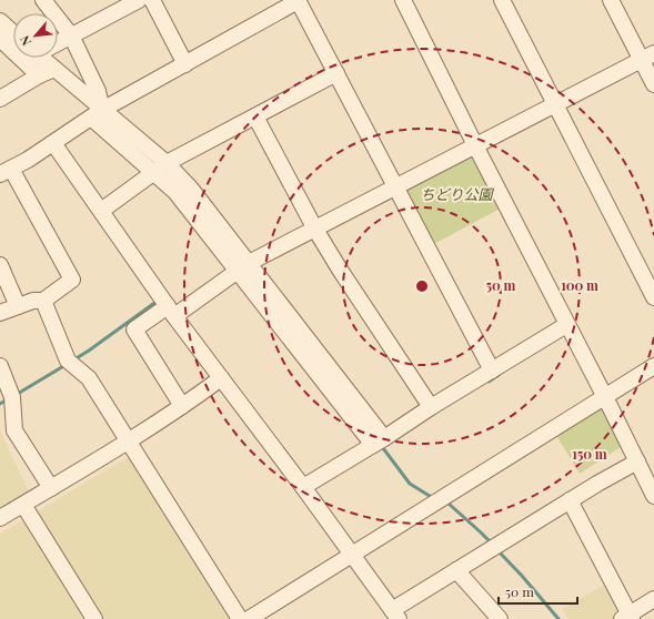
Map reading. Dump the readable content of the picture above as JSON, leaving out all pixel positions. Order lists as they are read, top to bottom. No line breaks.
{"parks":["ちどり公園"],"scale_bar":"50 m","north":"bottom left","rings":["50 m","100 m","150 m"]}
